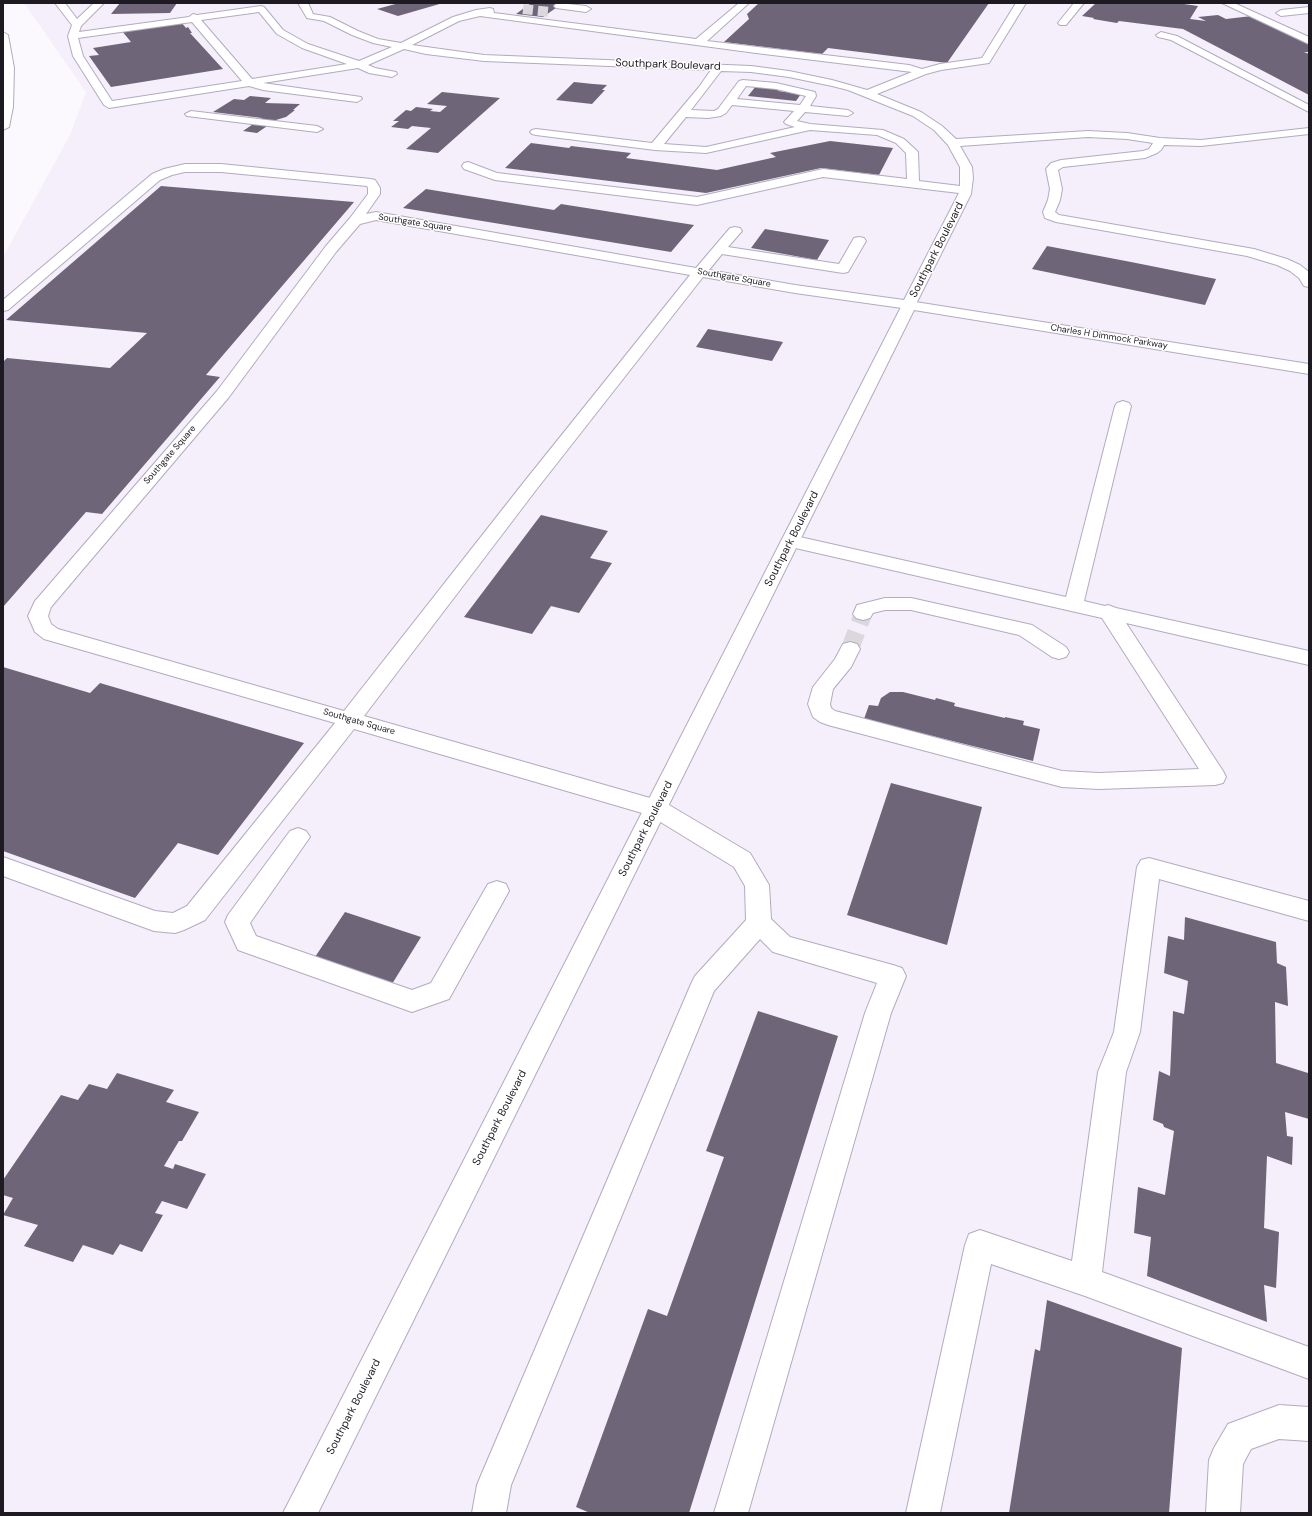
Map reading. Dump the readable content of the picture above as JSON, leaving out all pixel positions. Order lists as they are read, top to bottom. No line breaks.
{"streets":{"main road":["Southpark Boulevard","Southgate Square","Charles H Dimmock Parkway"]},"crossings":[["Southpark Boulevard","Southgate Square"],["Southpark Boulevard","Charles H Dimmock Parkway"],["Southgate Square","Charles H Dimmock Parkway"]]}
